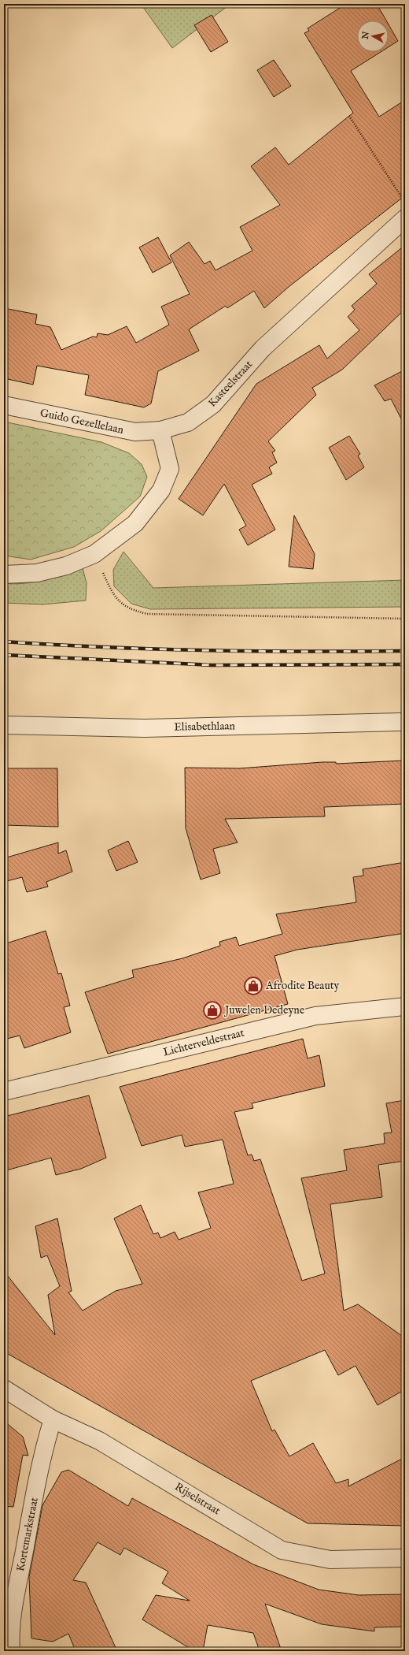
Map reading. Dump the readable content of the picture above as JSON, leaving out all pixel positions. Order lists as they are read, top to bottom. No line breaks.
{"streets":{"street":["Kasteelstraat","Guido Gezellelaan","Elisabethlaan","Lichterveldestraat","Rijselstraat","Kortemarkstraat"]},"crossings":[["Kasteelstraat","Guido Gezellelaan"],["Rijselstraat","Kortemarkstraat"]],"places":{"shop":["Afrodite Beauty","Juwelen Dedeyne"]},"north":"left"}
